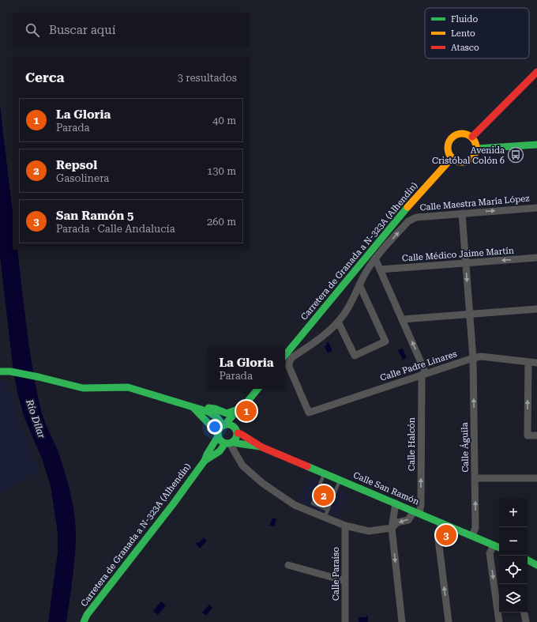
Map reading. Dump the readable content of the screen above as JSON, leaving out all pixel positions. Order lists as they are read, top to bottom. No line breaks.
{"streets":{"street":["Calle Maestra María López","Carretera de Granada a N-323A (Alhendín)","Calle Médico Jaime Martín","Calle Padre Linares","Calle Halcón","Calle Águila","Calle San Ramón","Calle Paraíso"]},"crossings":[["Calle Maestra María López","Calle Padre Linares"],["Calle Maestra María López","Calle Águila"],["Carretera de Granada a N-323A (Alhendín)","Calle San Ramón"],["Calle Médico Jaime Martín","Calle Águila"],["Calle Padre Linares","Calle Halcón"],["Calle Padre Linares","Calle Águila"],["Calle Halcón","Calle San Ramón"],["Calle Águila","Calle San Ramón"]],"one_way":["Calle Halcón"],"water":["Río Dílar"],"places":{"bus stop":["Avenida Cristóbal Colón 6"]},"legend":["Fluido","Lento","Atasco"],"page":{"search":"Buscar aquí","heading":["Cerca","3 resultados"],"list":[{"mark":"1","name":"La Gloria","note":"Parada","value":"40 m"},{"mark":"2","name":"Repsol","note":"Gasolinera","value":"130 m"},{"mark":"3","name":"San Ramón 5","note":"Parada · Calle Andalucía","value":"260 m"}],"popup":["La Gloria","Parada"],"pins":["1","2","3"],"map_buttons":["+","−"]}}
